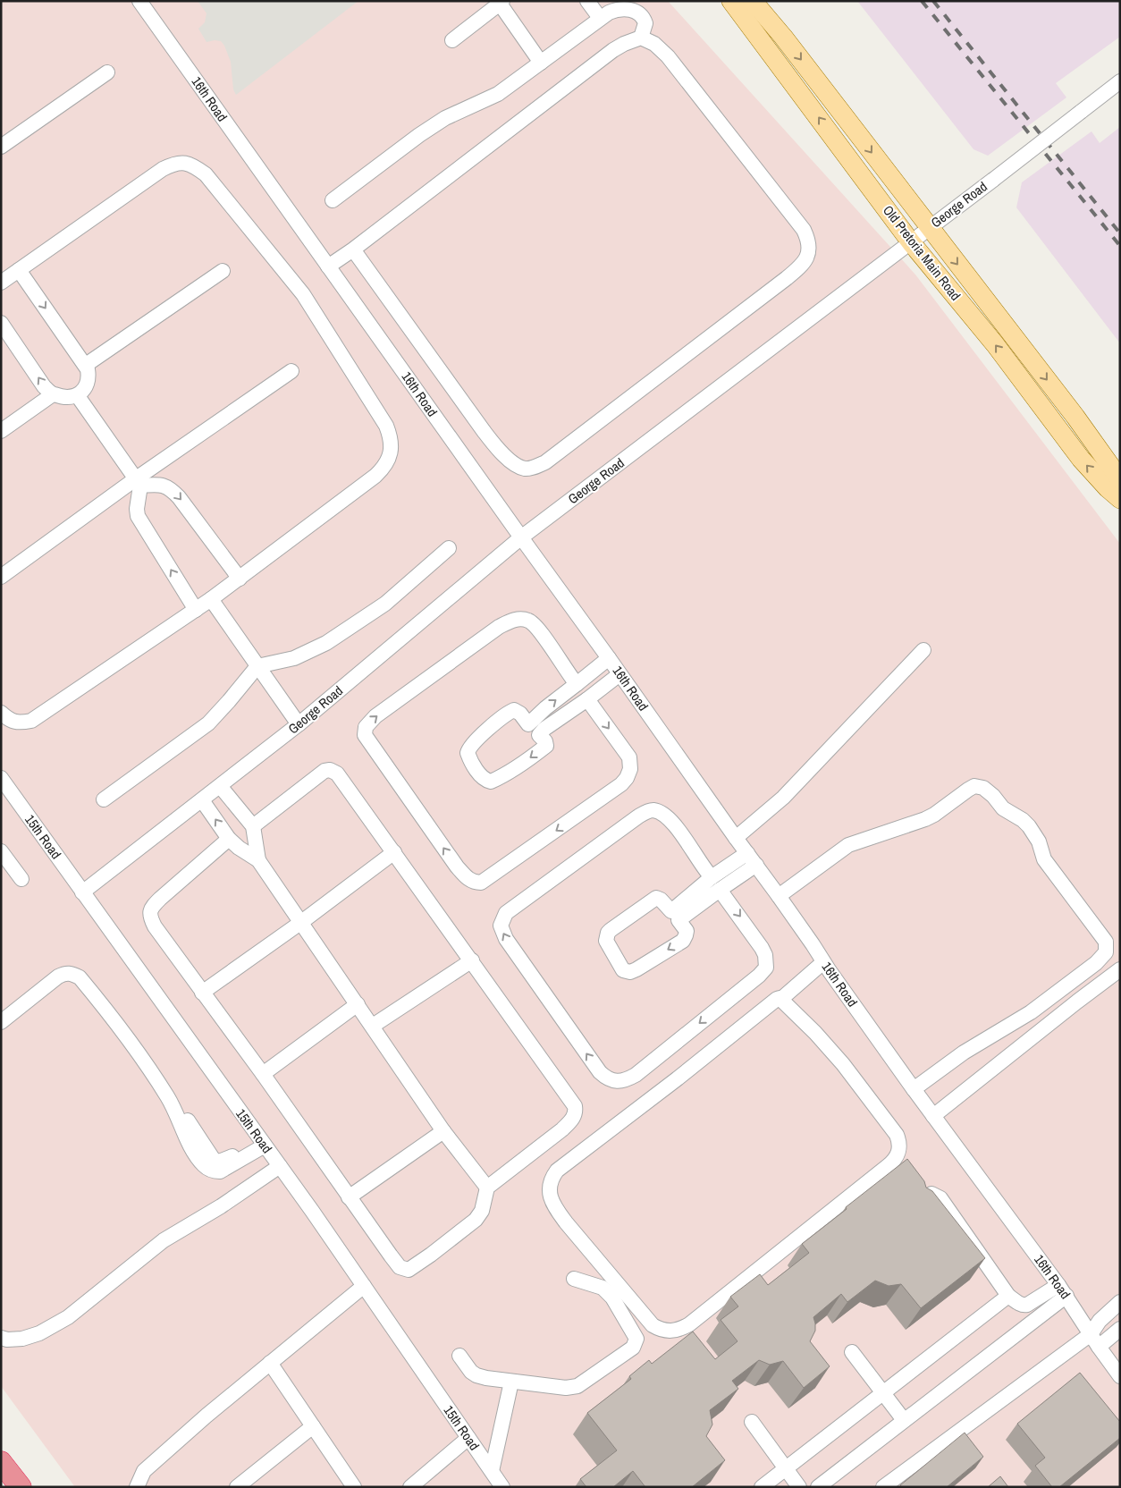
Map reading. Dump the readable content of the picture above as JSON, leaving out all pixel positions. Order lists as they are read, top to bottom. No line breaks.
{"streets":{"main road":["Old Pretoria Main Road"],"street":["16th Road","George Road","15th Road"]},"crossings":[["16th Road","George Road"],["George Road","Old Pretoria Main Road"],["George Road","15th Road"]]}
